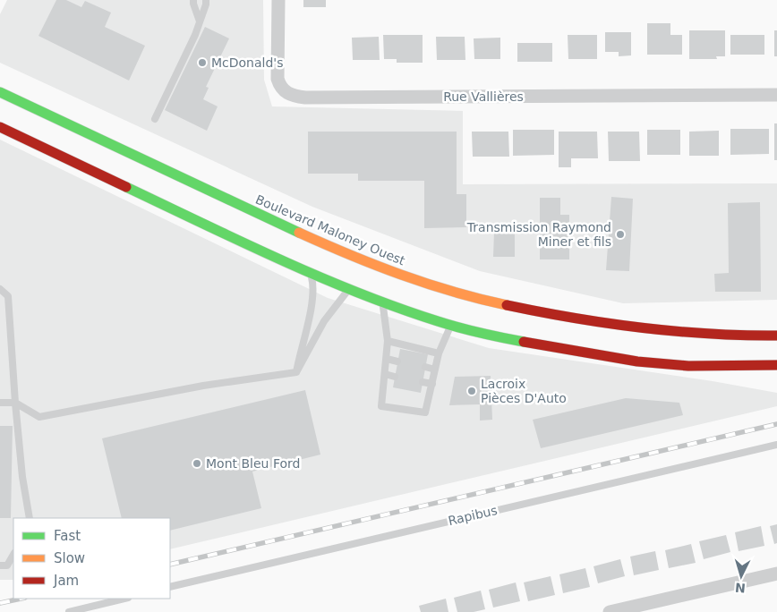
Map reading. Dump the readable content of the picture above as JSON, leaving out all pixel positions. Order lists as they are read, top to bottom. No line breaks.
{"streets":{"main road":["Boulevard Maloney Ouest"],"street":["Rue Vallières"],"lane":["Rapibus"]},"places":["McDonald's","Transmission Raymond Miner et fils","Lacroix Pièces D'Auto","Mont Bleu Ford"],"legend":["Fast","Slow","Jam"],"north":"bottom"}
